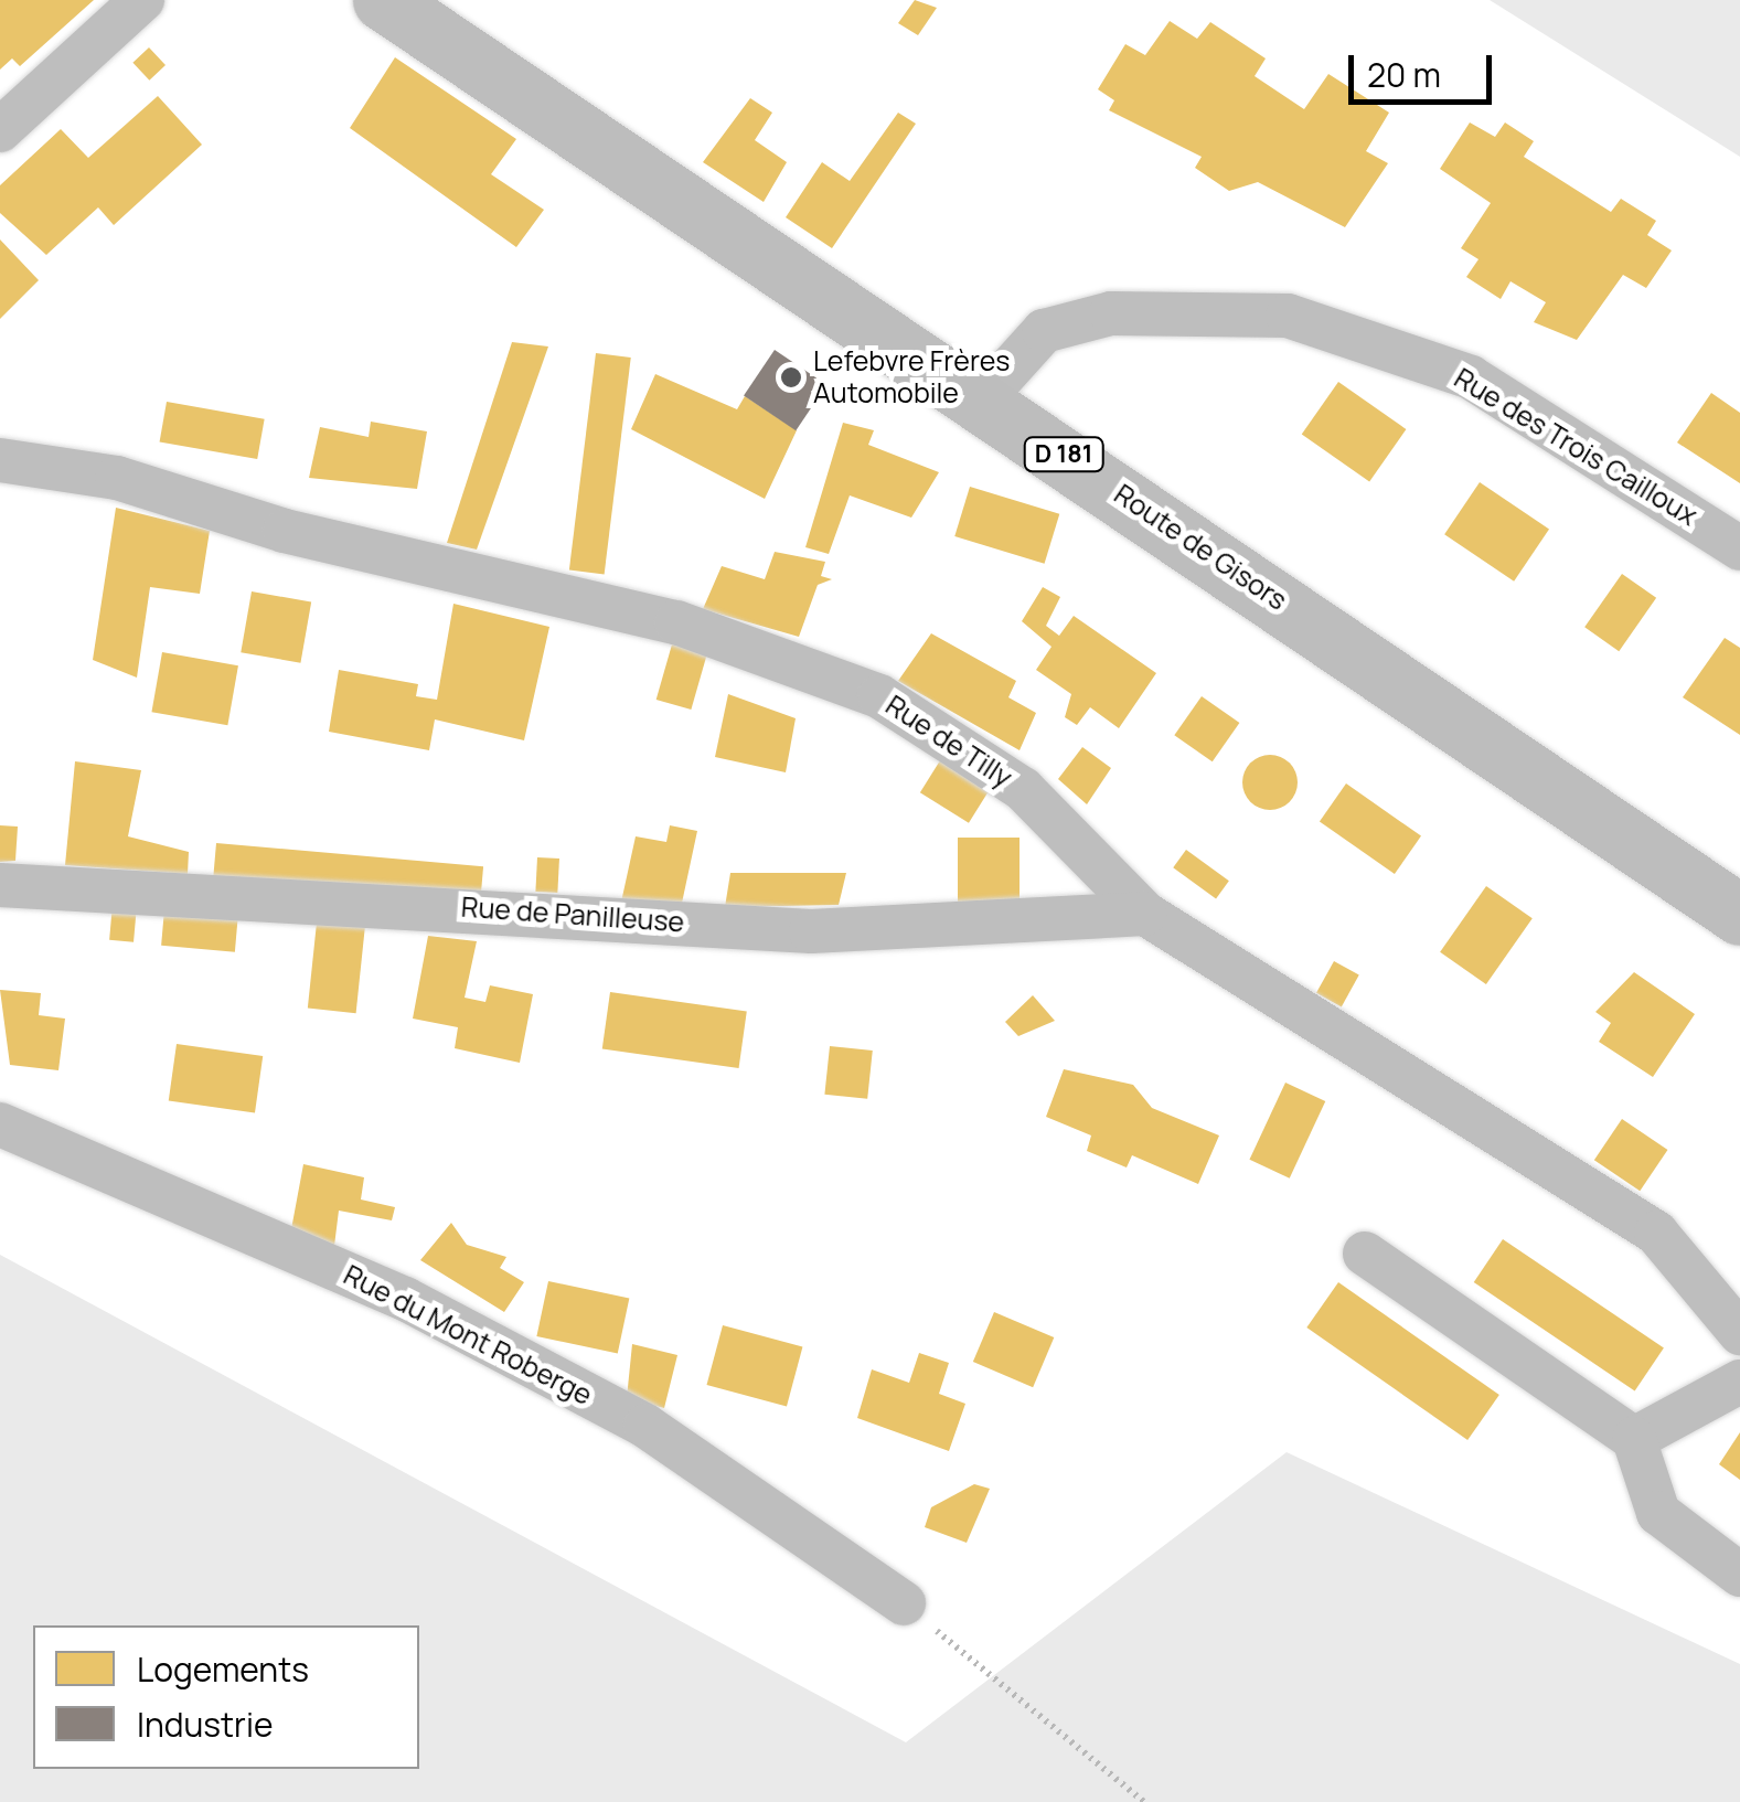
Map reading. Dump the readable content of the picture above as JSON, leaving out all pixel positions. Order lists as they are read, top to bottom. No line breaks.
{"streets":{"main road":["D 181","Route de Gisors"],"street":["Rue des Trois Cailloux","Rue de Tilly","Rue de Panilleuse","Rue du Mont Roberge"]},"crossings":[["Rue des Trois Cailloux","Route de Gisors"],["Rue de Tilly","Rue de Panilleuse"]],"places":["Lefebvre Frères Automobile"],"legend":["Logements","Industrie"],"scale_bar":"20 m"}
